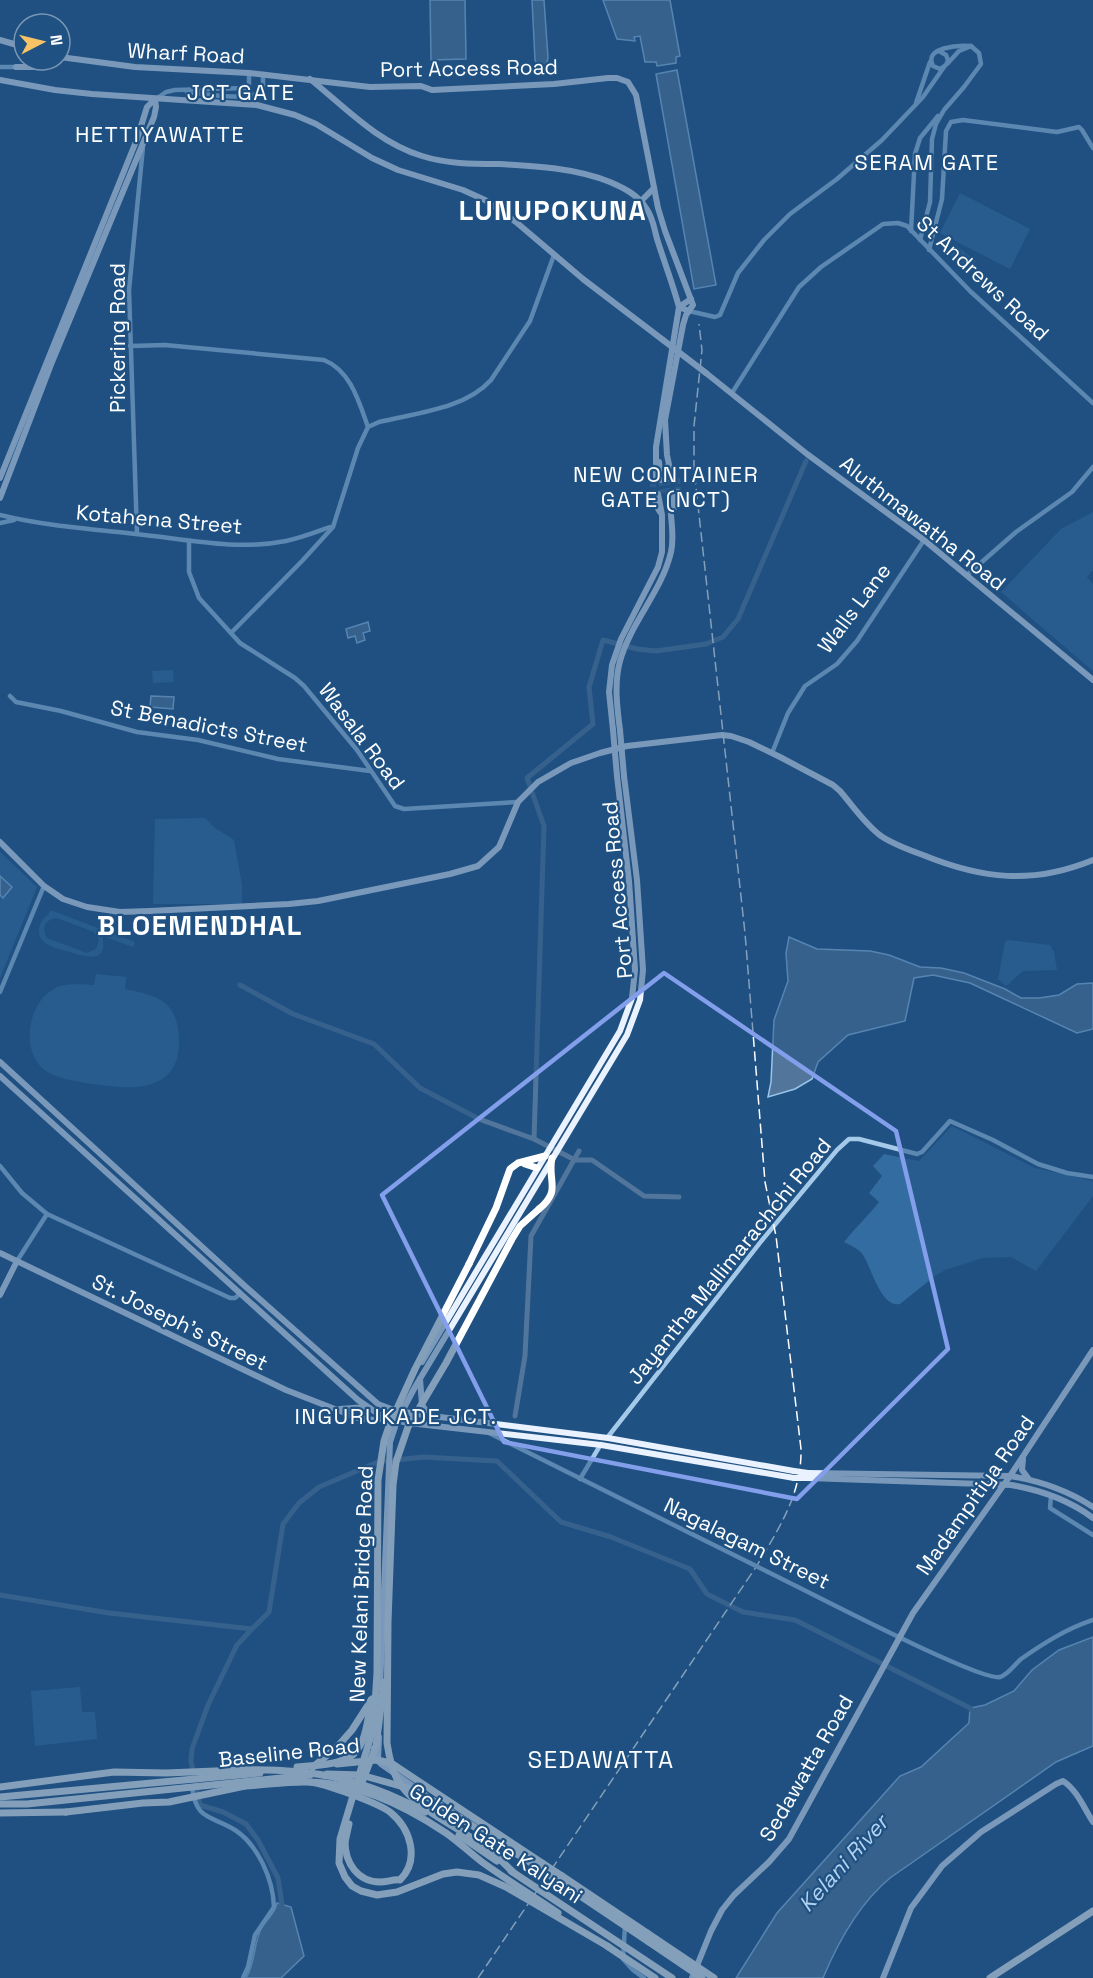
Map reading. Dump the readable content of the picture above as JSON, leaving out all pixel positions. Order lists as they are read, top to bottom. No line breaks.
{"streets":{"highway":["New Kelani Bridge Road","Baseline Road","Golden Gate Kalyani"],"main road":["Wharf Road","Port Access Road","Aluthmawatha Road","St. Joseph's Street","Madampitiya Road","Sedawatta Road"],"street":["St Andrews Road","Pickering Road","Kotahena Street","Walls Lane","St Benadicts Street","Wasala Road","Jayantha Mallimarachchi Road","Nagalagam Street"]},"crossings":[["Wharf Road","Port Access Road"],["Port Access Road","New Kelani Bridge Road"],["St Andrews Road","Aluthmawatha Road"],["Pickering Road","Kotahena Street"],["Kotahena Street","Wasala Road"],["Aluthmawatha Road","Walls Lane"],["St Benadicts Street","Wasala Road"],["Jayantha Mallimarachchi Road","St. Joseph's Street"],["Jayantha Mallimarachchi Road","Nagalagam Street"],["St. Joseph's Street","Nagalagam Street"],["St. Joseph's Street","New Kelani Bridge Road"],["Madampitiya Road","Nagalagam Street"],["Madampitiya Road","Sedawatta Road"],["New Kelani Bridge Road","Baseline Road"]],"districts":["JCT GATE","HETTIYAWATTE","SERAM GATE","LUNUPOKUNA","NEW CONTAINER GATE (NCT)","BLOEMENDHAL","INGURUKADE JCT.","SEDAWATTA"],"water":["Kelani River"],"north":"right"}
